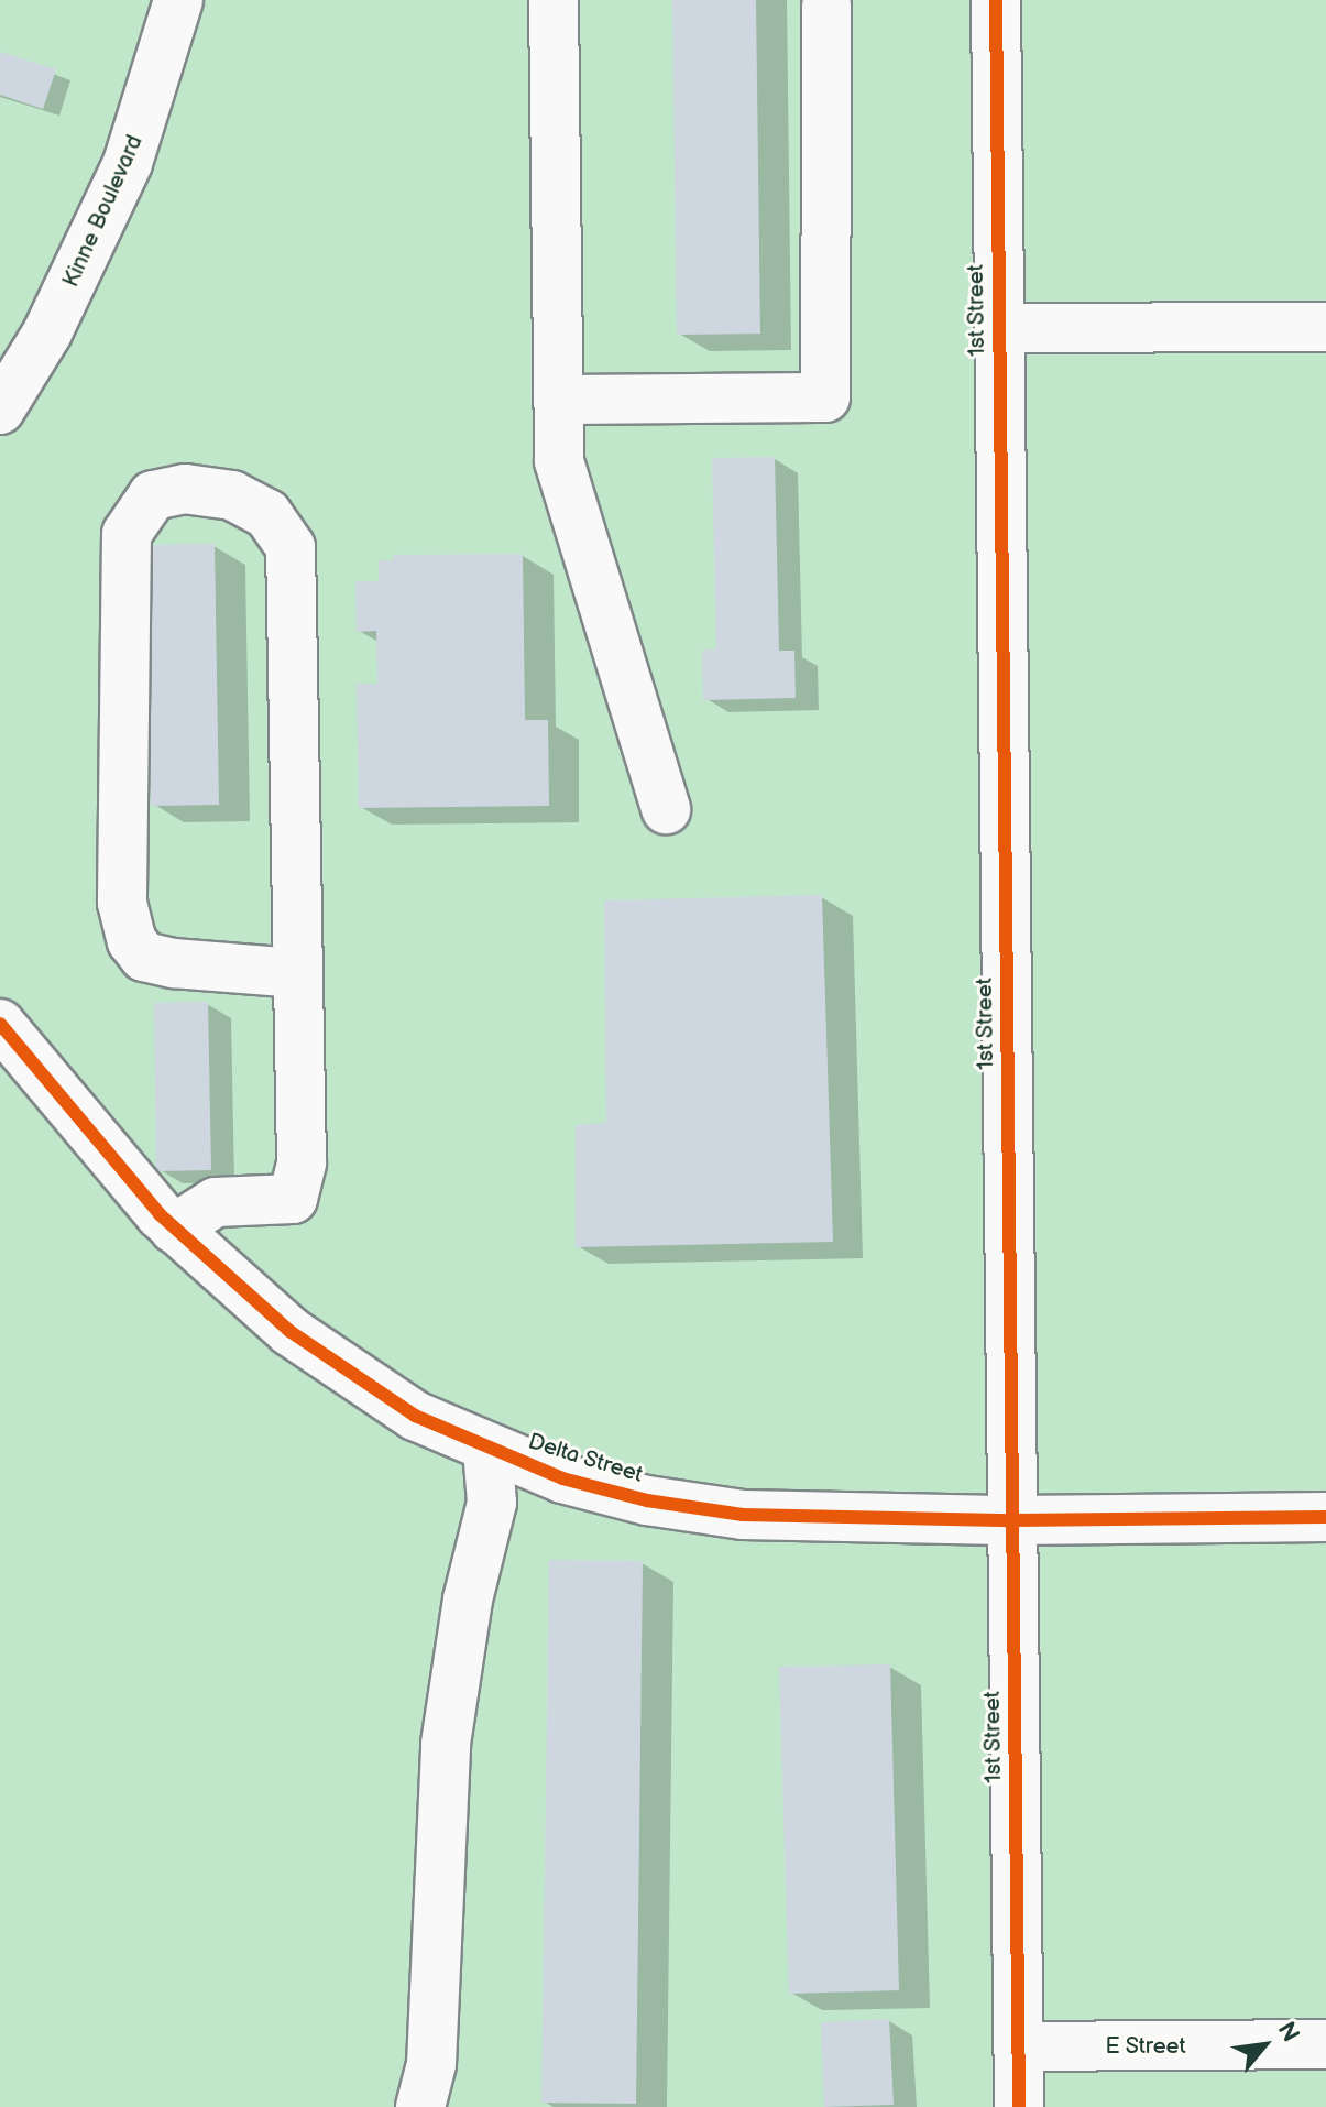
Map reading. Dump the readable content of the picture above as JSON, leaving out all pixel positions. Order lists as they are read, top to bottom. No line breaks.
{"streets":{"street":["Kinne Boulevard","1st Street","Delta Street","E Street"]},"crossings":[["1st Street","Delta Street"],["1st Street","E Street"]],"north":"top right"}
